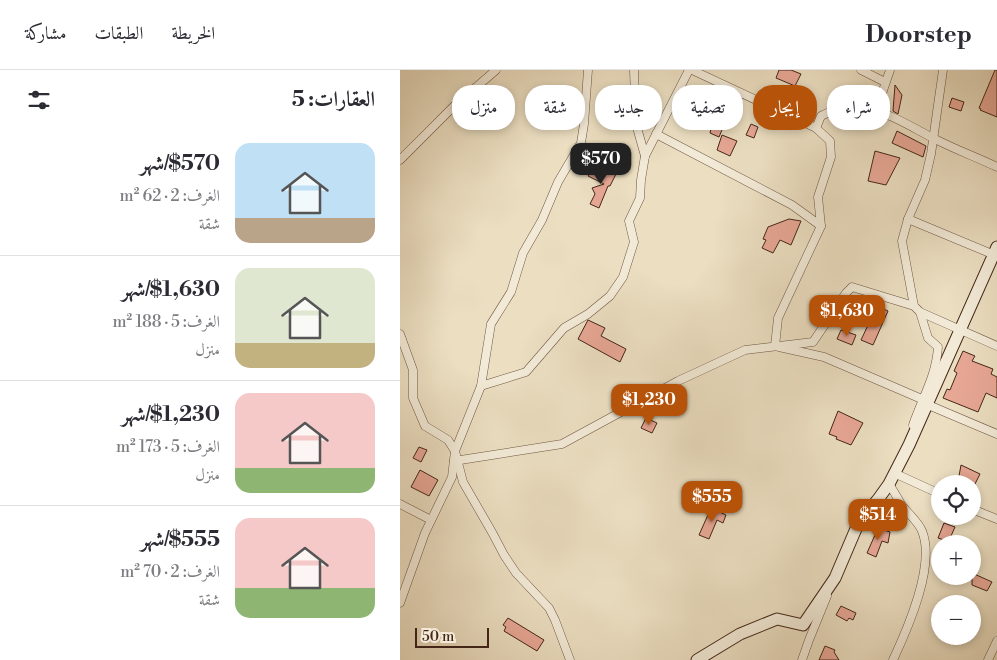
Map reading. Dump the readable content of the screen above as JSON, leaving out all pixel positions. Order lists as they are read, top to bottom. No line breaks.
{"scale_bar":"50 m","page":{"header":"Doorstep","nav":["الخريطة","الطبقات","مشاركة"],"heading":"العقارات: 5","chip":["شراء","إيجار","تصفية","جديد","شقة","منزل"],"list":[{"name":"$570/شهر","note":"الغرف: 2 · 62 m² · شقة"},{"name":"$1,630/شهر","note":"الغرف: 5 · 188 m² · منزل"},{"name":"$1,230/شهر","note":"الغرف: 5 · 173 m² · منزل"},{"name":"$555/شهر","note":"الغرف: 2 · 70 m² · شقة"}],"price":["$570","$1,630","$1,230","$555","$514"],"map_buttons":["+","−"],"scale":"50 m"}}
